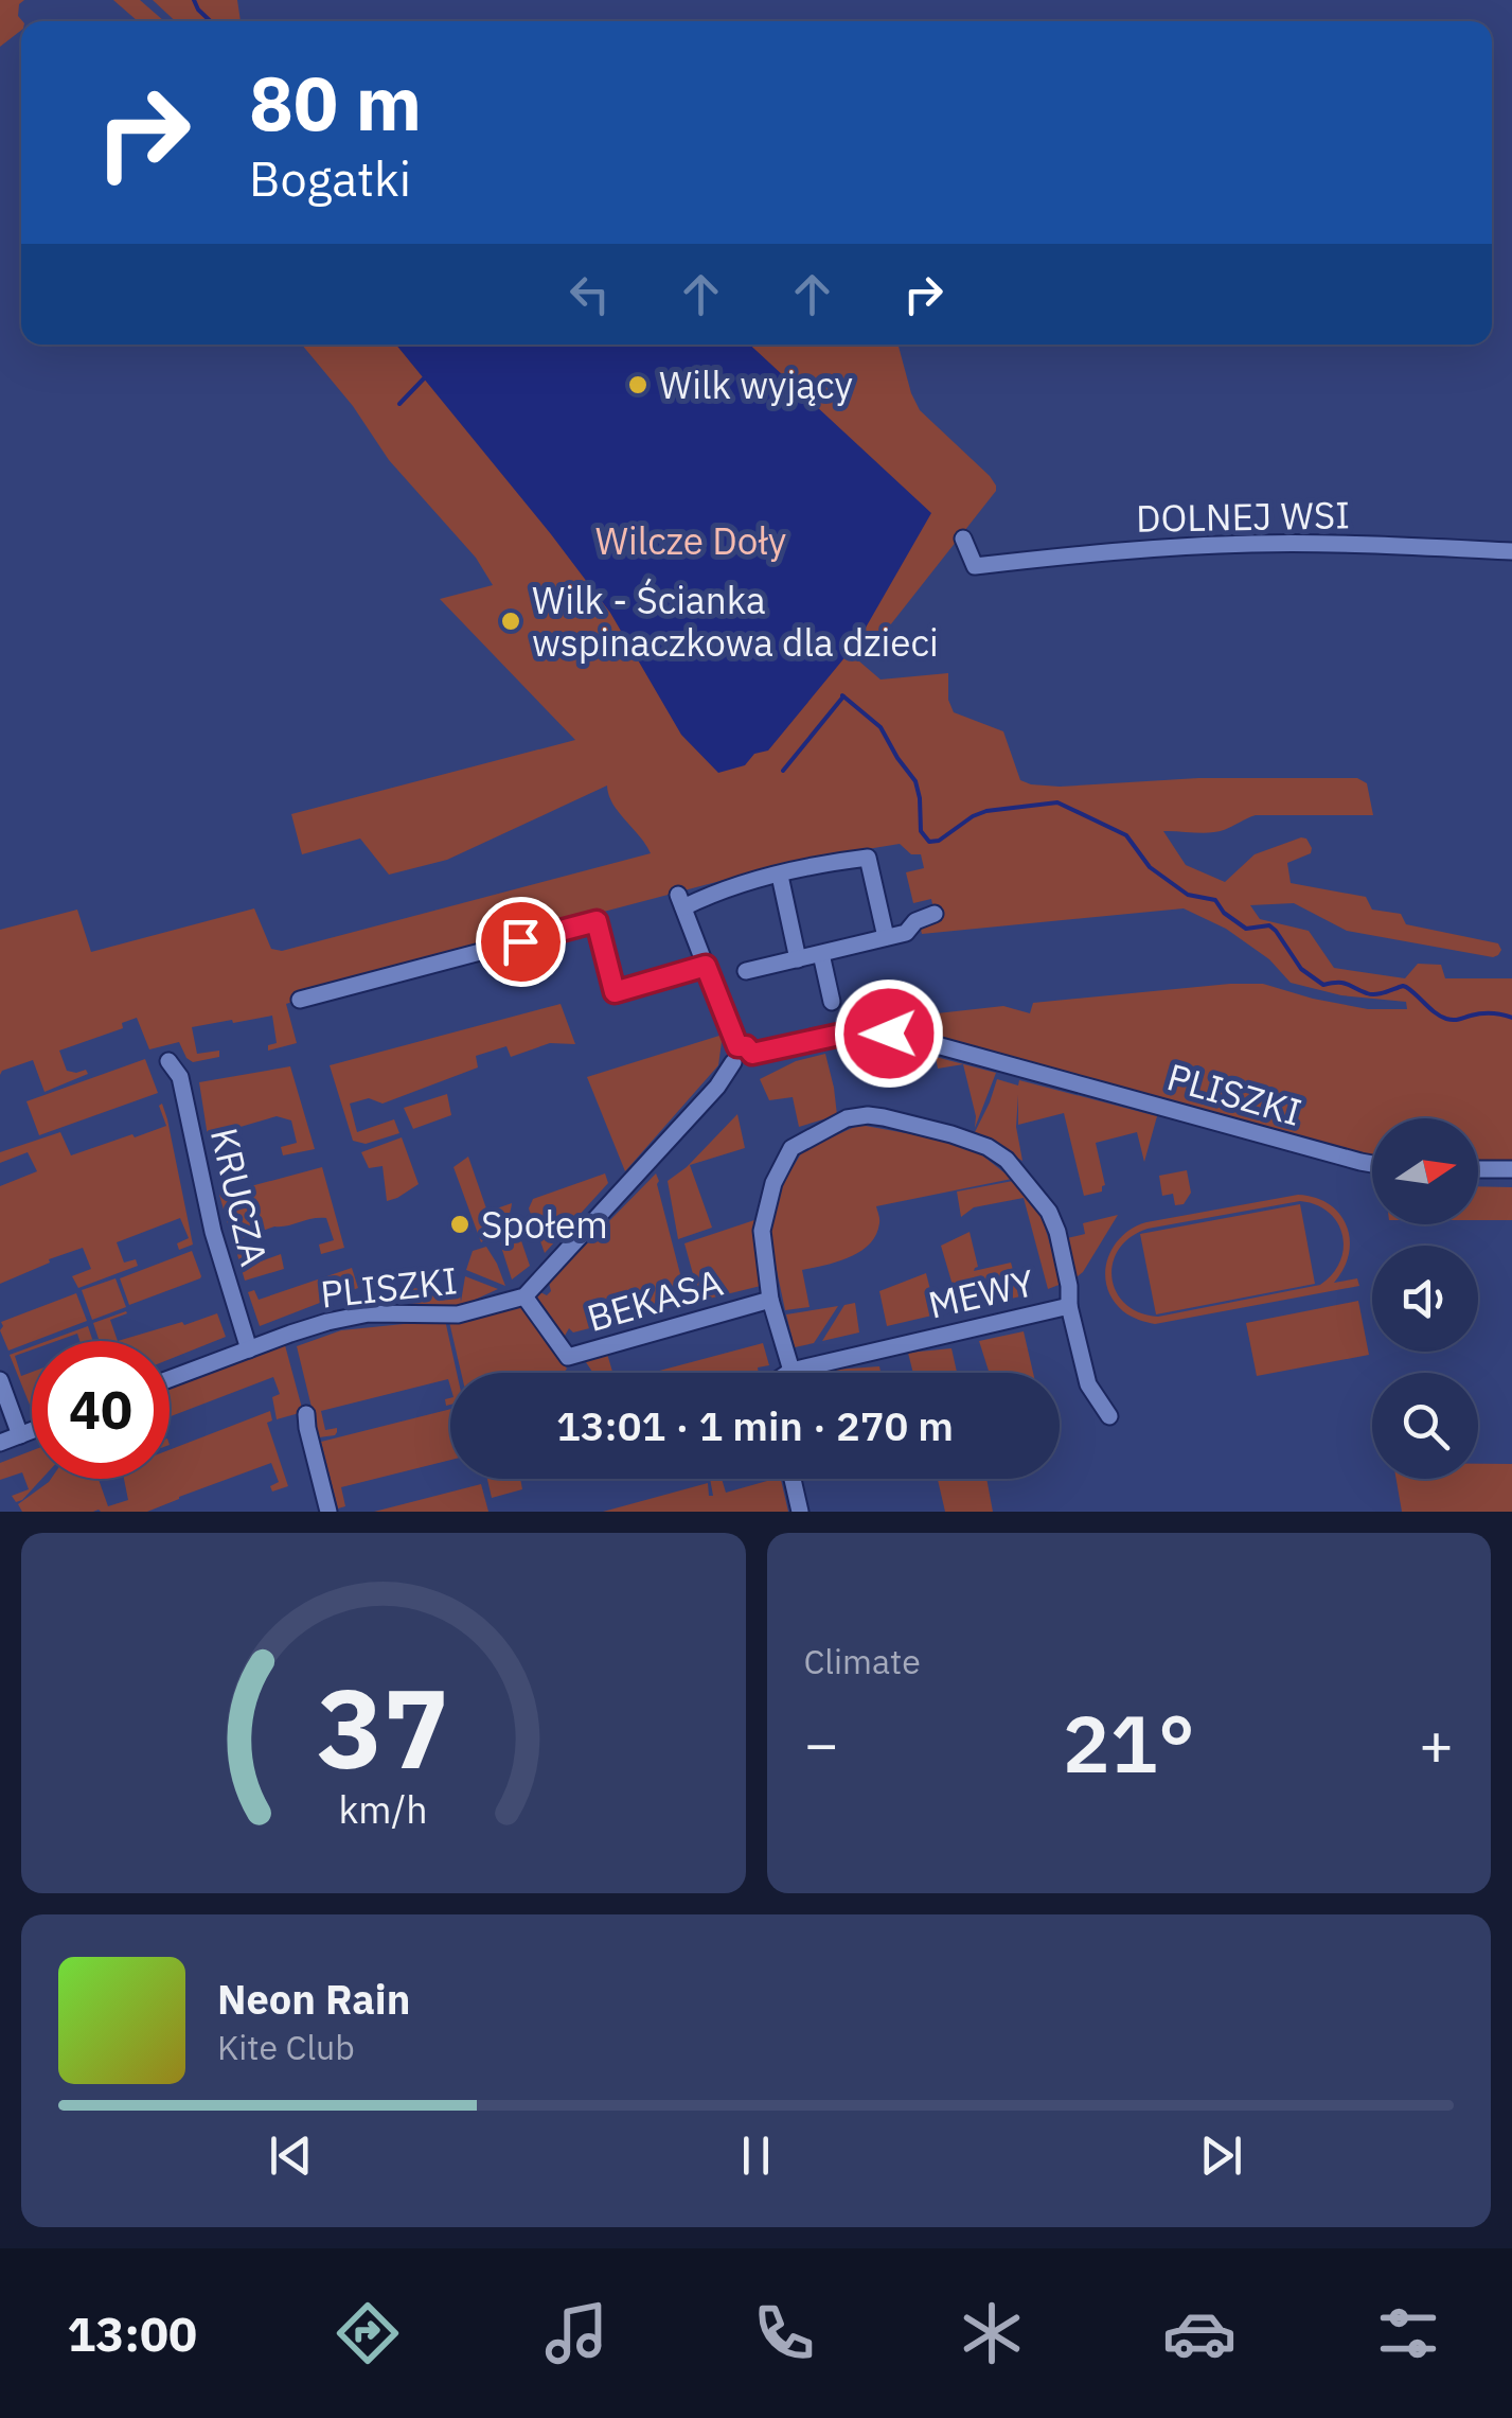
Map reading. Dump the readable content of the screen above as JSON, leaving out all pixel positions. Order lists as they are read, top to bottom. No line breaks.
{"streets":{"street":["DOLNEJ WSI","PLISZKI","KRUCZA","MEWY","BEKASA"]},"crossings":[["PLISZKI","KRUCZA"],["PLISZKI","BEKASA"],["MEWY","BEKASA"]],"parks":["Wilcze Doły"],"places":["Wilk wyjący","Wilk - Ścianka wspinaczkowa dla dzieci","Społem"],"north":"right","page":{"turn":["80 m","Bogatki"],"limit":"40","trip":"13:01 · 1 min · 270 m","tile":"Climate","heat":["−","21°","+"],"song":["Neon Rain","Kite Club"],"tabs":"13:00","gauge":["37","km/h"]}}
